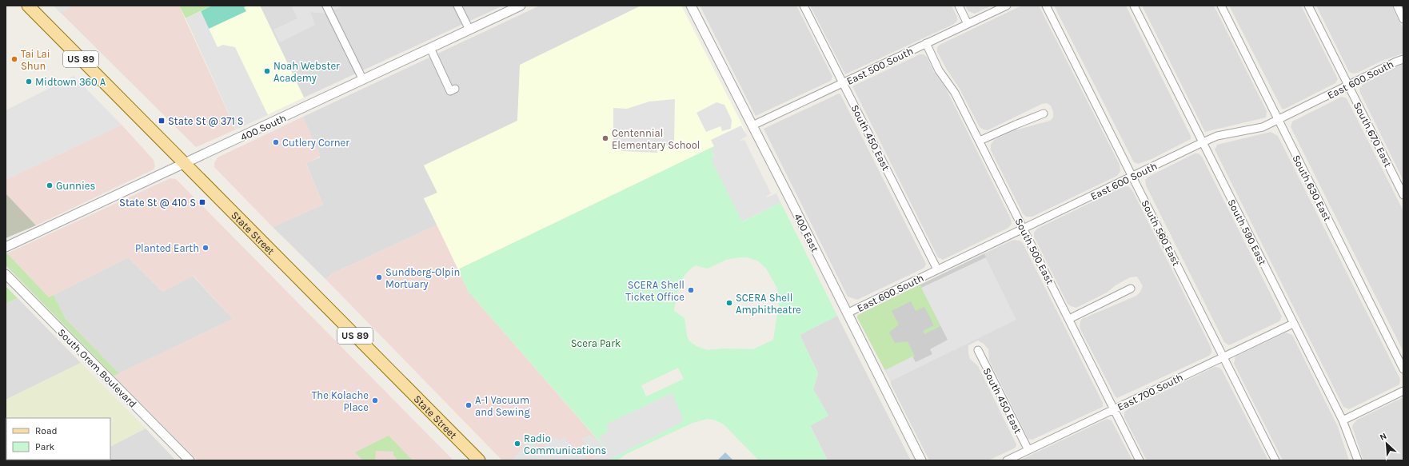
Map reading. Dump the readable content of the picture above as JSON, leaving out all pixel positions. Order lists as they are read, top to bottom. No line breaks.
{"streets":{"main road":["US 89","State Street"],"street":["East 500 South","East 600 South","400 South","South 670 East","South 450 East","South 630 East","South 590 East","400 East","South 560 East","South 500 East","South Orem Boulevard","East 700 South"]},"crossings":[["East 500 South","South 450 East"],["East 500 South","400 East"],["East 500 South","South 500 East"],["East 600 South","South 670 East"],["East 600 South","South 450 East"],["East 600 South","South 630 East"],["East 600 South","South 590 East"],["East 600 South","400 East"],["East 600 South","South 560 East"],["East 600 South","South 500 East"],["400 South","State Street"],["South 450 East","East 700 South"],["South 590 East","East 700 South"],["South 560 East","East 700 South"],["South 500 East","East 700 South"]],"parks":["Scera Park"],"places":{"other":["Tai Lai Shun","Noah Webster Academy","Midtown 360 A","Centennial Elementary School","Cutlery Corner","Gunnies","Planted Earth","Sundberg-Olpin Mortuary","SCERA Shell Ticket Office","SCERA Shell Amphitheatre","The Kolache Place","A-1 Vacuum and Sewing","Radio Communications"],"transit":["State St @ 371 S","State St @ 410 S"]},"legend":["Road","Park"],"north":"top left"}
